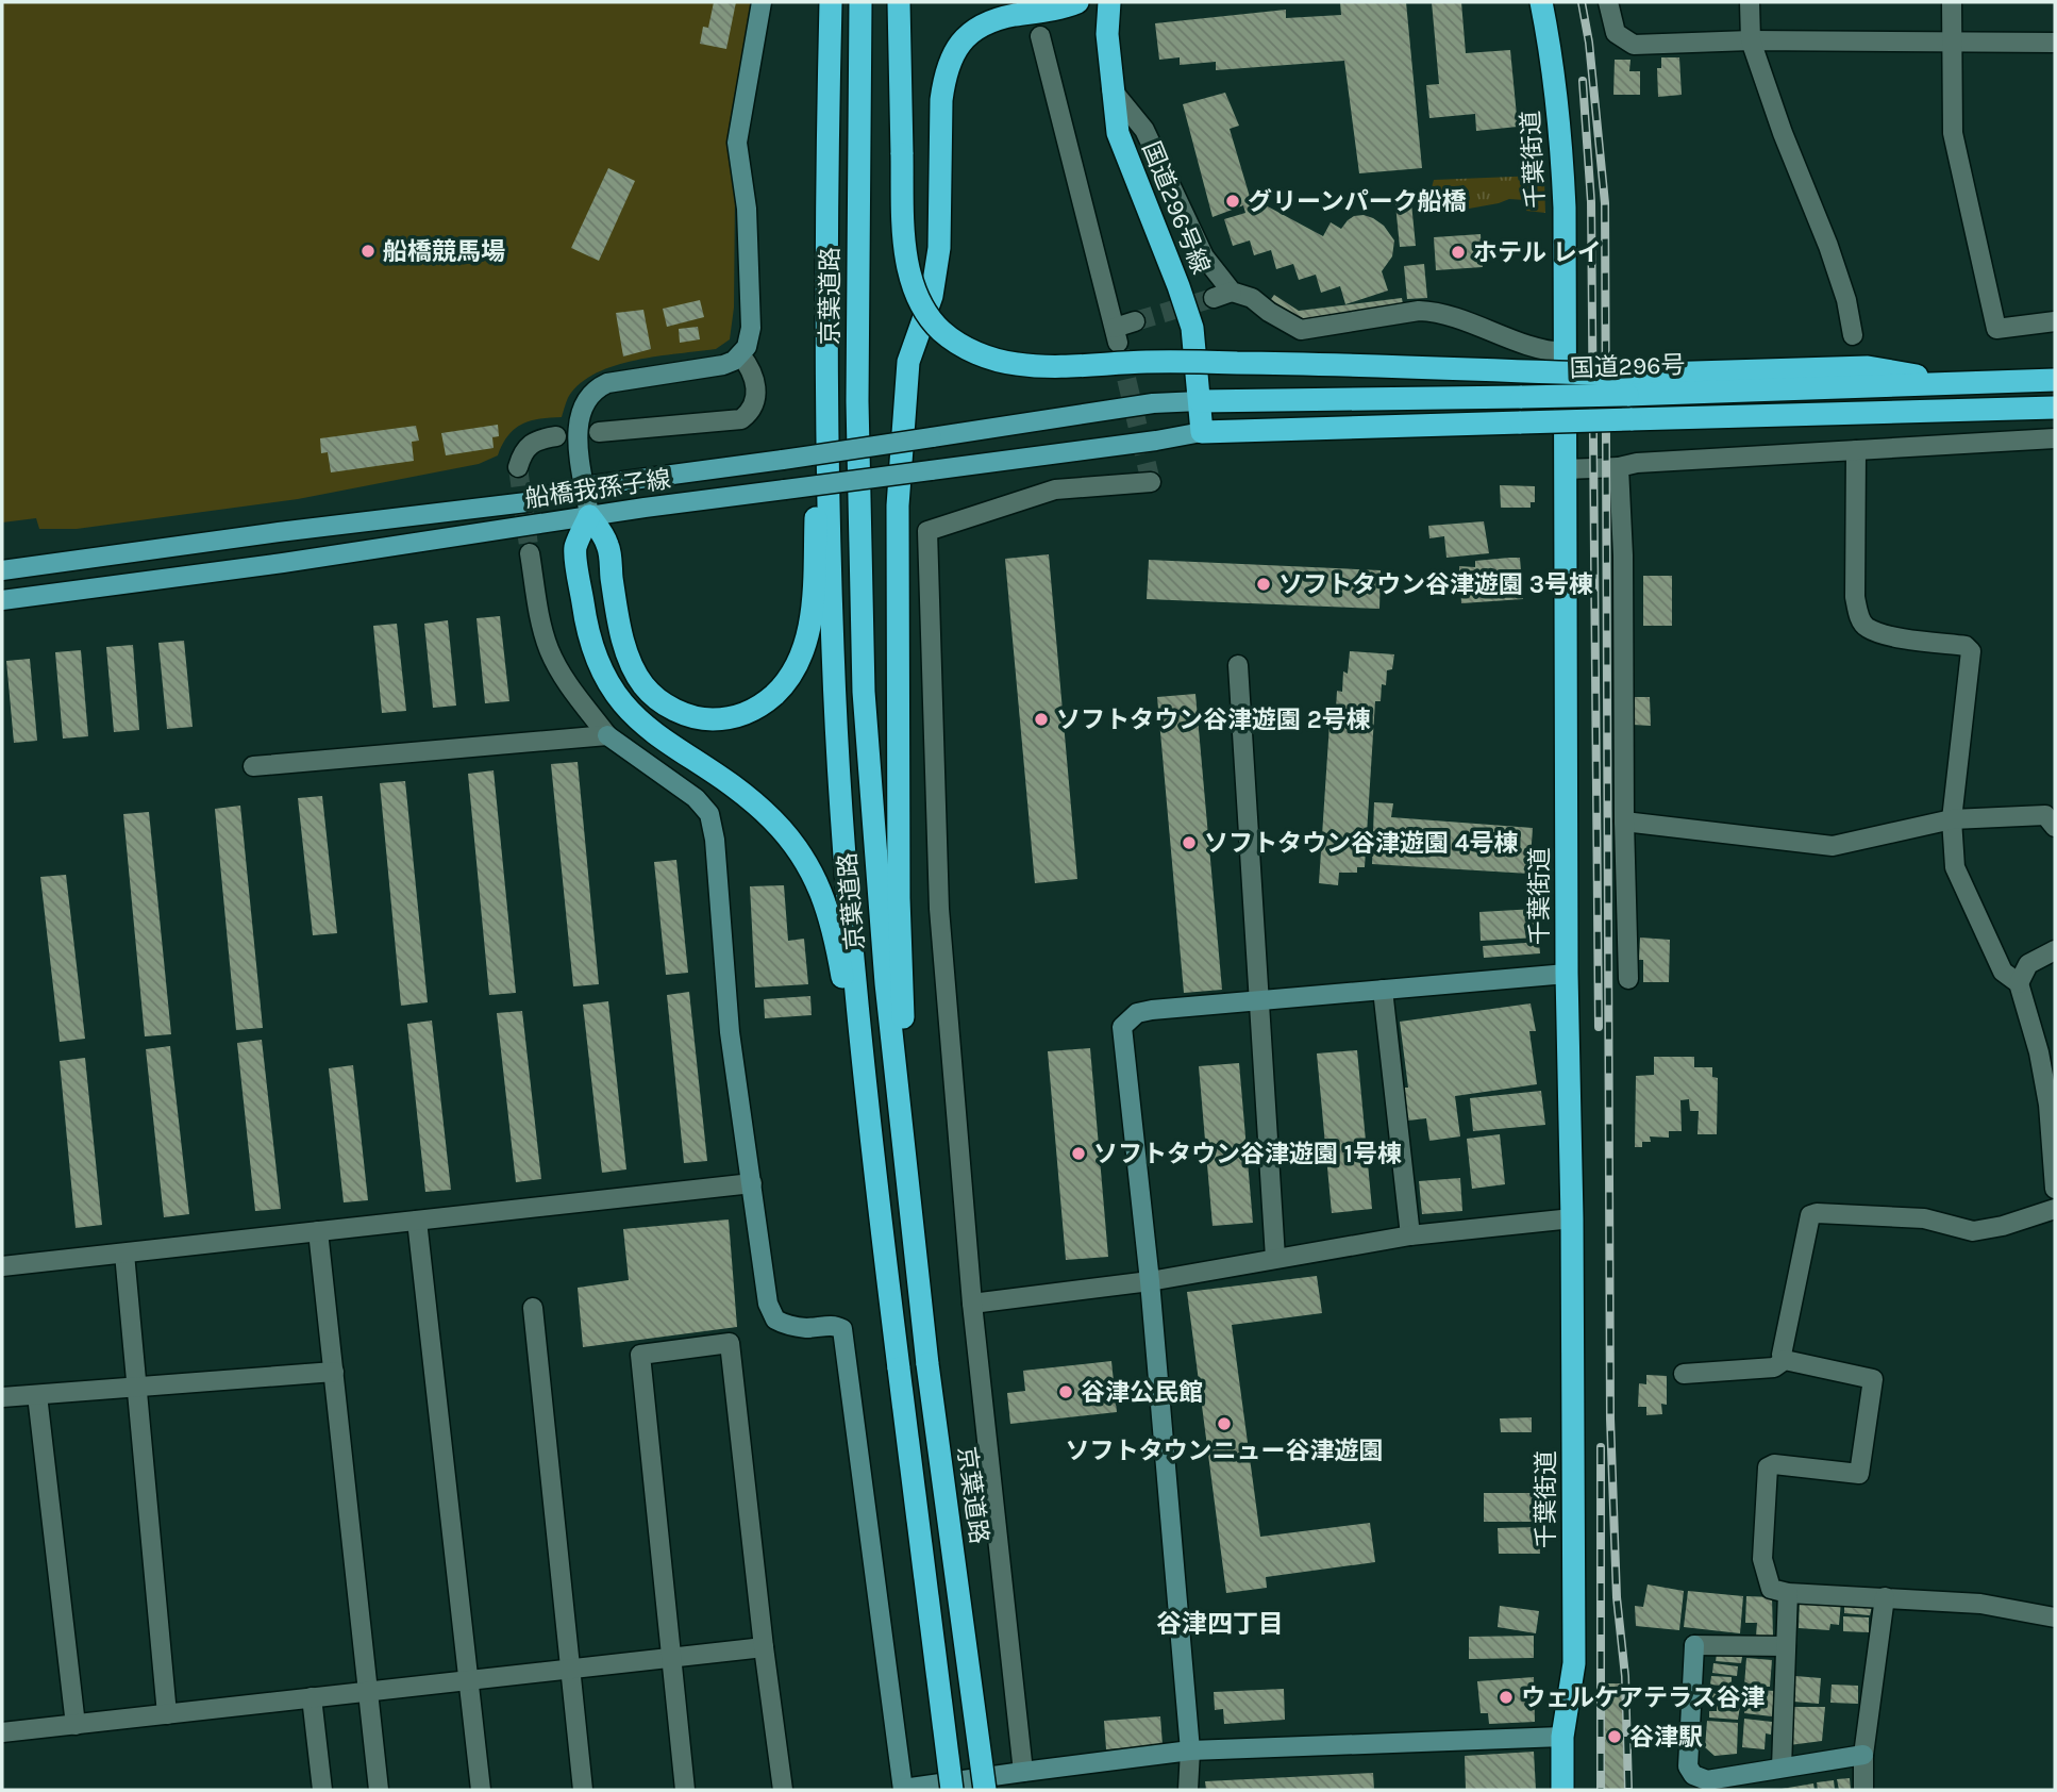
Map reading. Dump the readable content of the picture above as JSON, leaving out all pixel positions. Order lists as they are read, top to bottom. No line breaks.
{"streets":{"highway":["千葉街道","国道296号線","京葉道路","国道296号"],"main road":["船橋我孫子線"]},"crossings":[["国道296号線","国道296号"],["国道296号線","船橋我孫子線"],["国道296号","船橋我孫子線"]],"districts":["谷津四丁目"],"places":["グリーンパーク船橋","船橋競馬場","ホテル レイ","ソフトタウン谷津遊園 3号棟","ソフトタウン谷津遊園 2号棟","ソフトタウン谷津遊園 4号棟","ソフトタウン谷津遊園 1号棟","谷津公民館","ソフトタウンニュー谷津遊園","ウェルケアテラス谷津","谷津駅"]}
